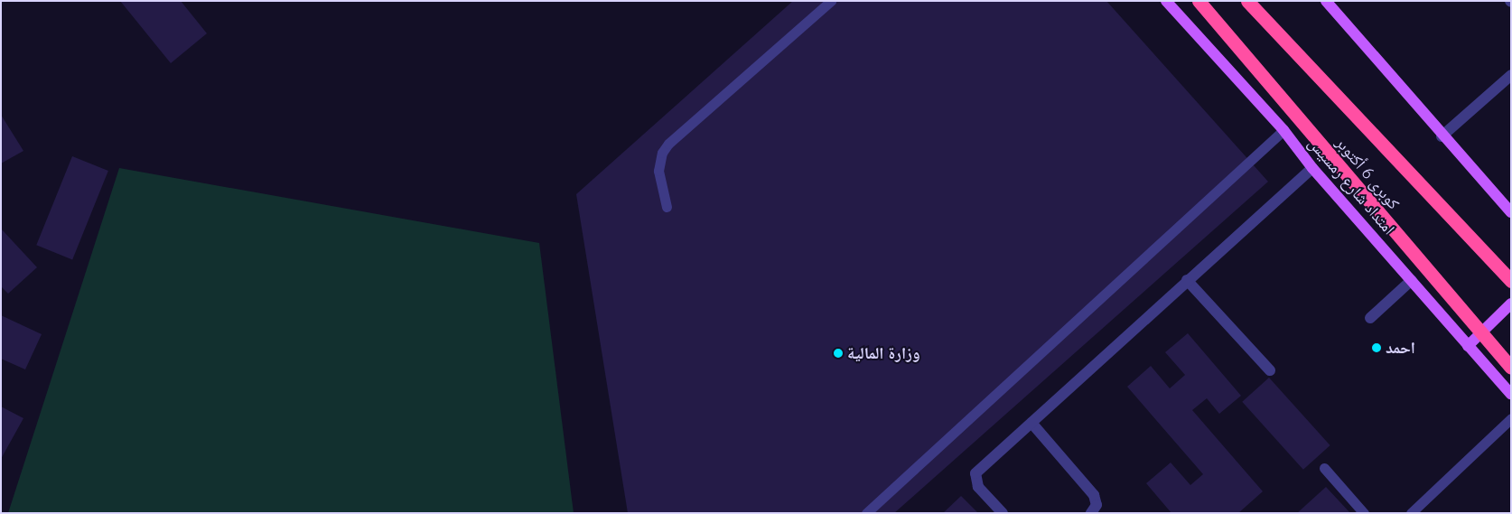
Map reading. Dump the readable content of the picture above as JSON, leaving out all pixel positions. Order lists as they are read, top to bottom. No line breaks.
{"streets":{"highway":["كوبرى 6 أكتوبر"],"main road":["امتداد شارع رمسيس"]},"places":["احمد","وزارة المالية"]}
